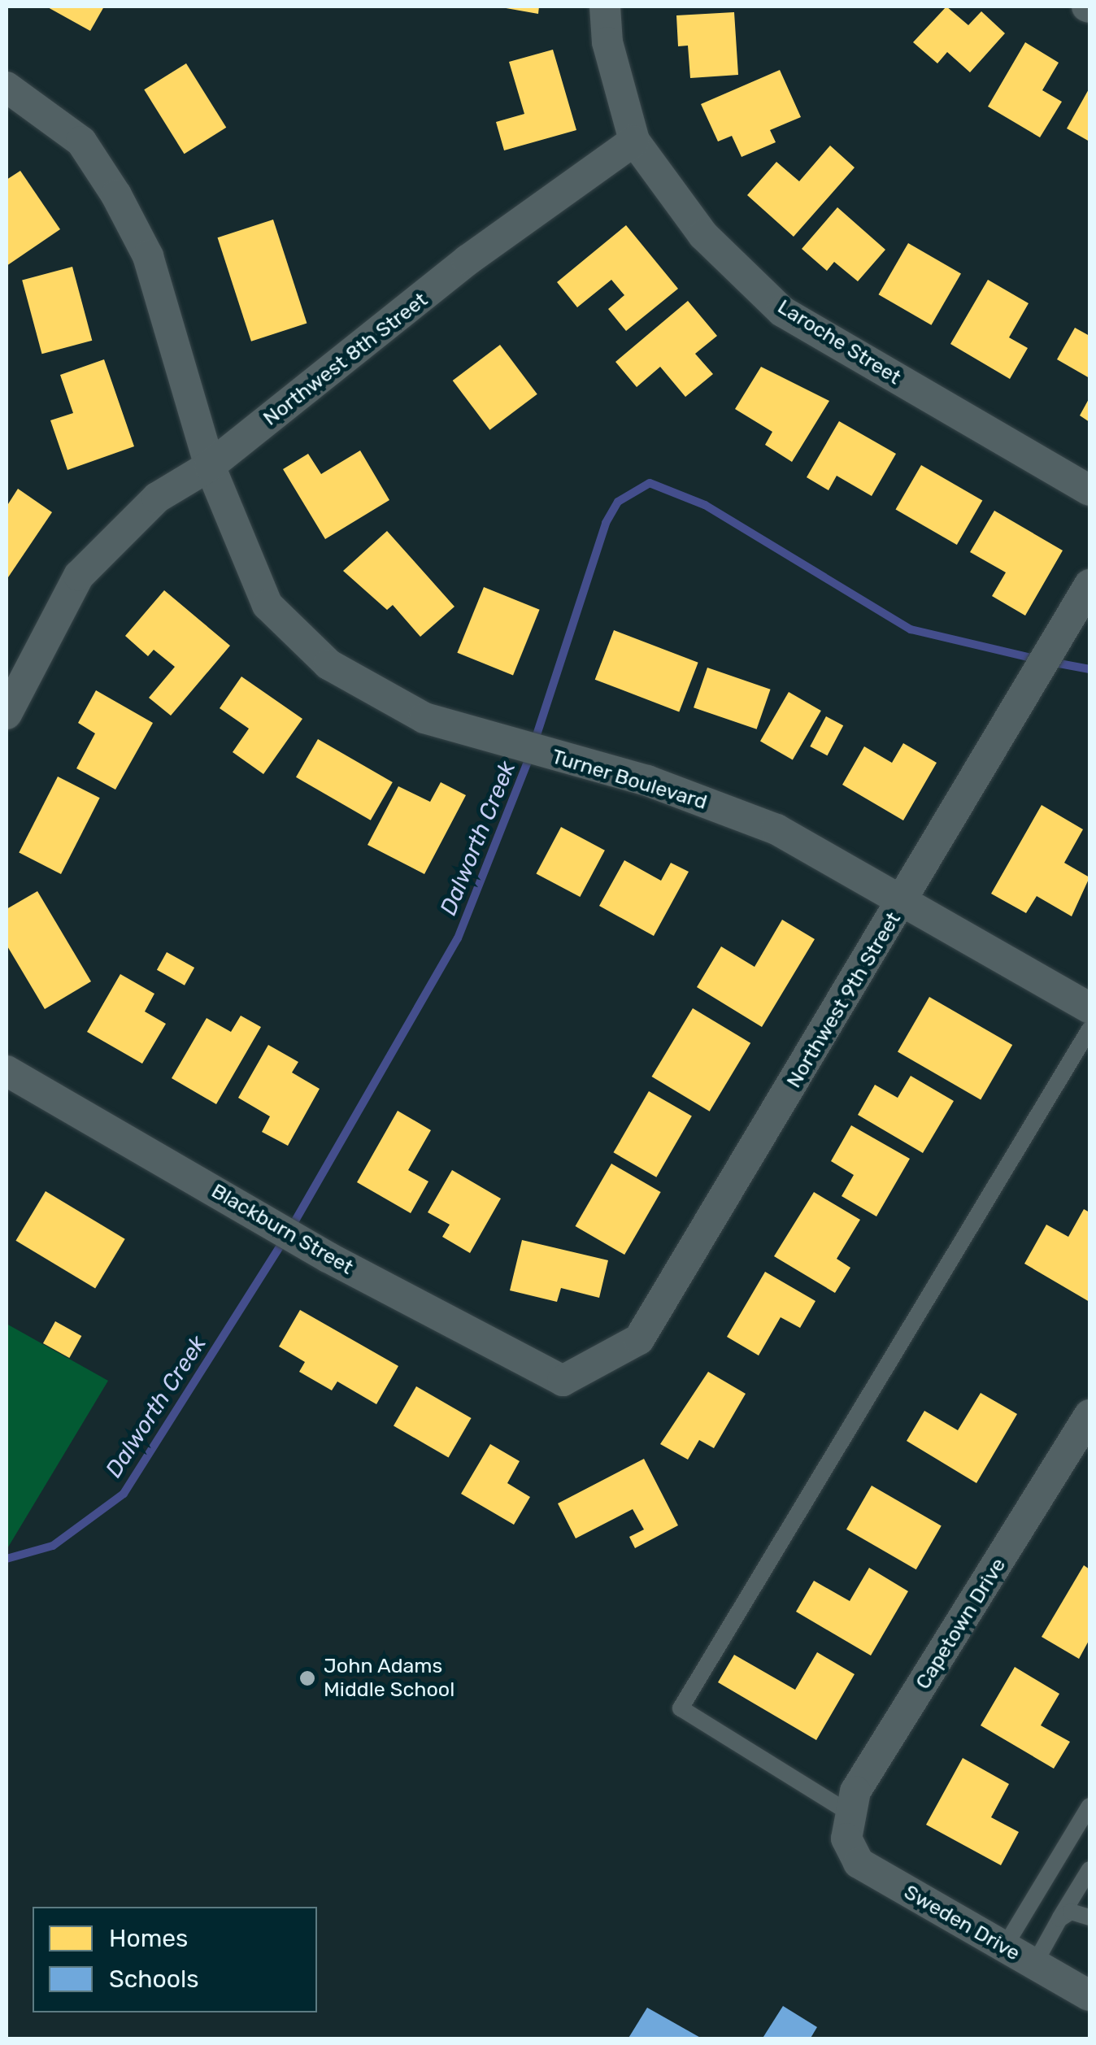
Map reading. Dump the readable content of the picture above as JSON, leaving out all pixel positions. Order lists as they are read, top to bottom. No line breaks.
{"streets":{"street":["Laroche Street","Northwest 8th Street","Turner Boulevard","Northwest 9th Street","Blackburn Street","Capetown Drive","Sweden Drive"]},"crossings":[["Laroche Street","Northwest 8th Street"],["Northwest 8th Street","Turner Boulevard"],["Turner Boulevard","Northwest 9th Street"],["Northwest 9th Street","Blackburn Street"],["Capetown Drive","Sweden Drive"]],"water":["Dalworth Creek"],"places":["John Adams Middle School"],"legend":["Homes","Schools"]}
